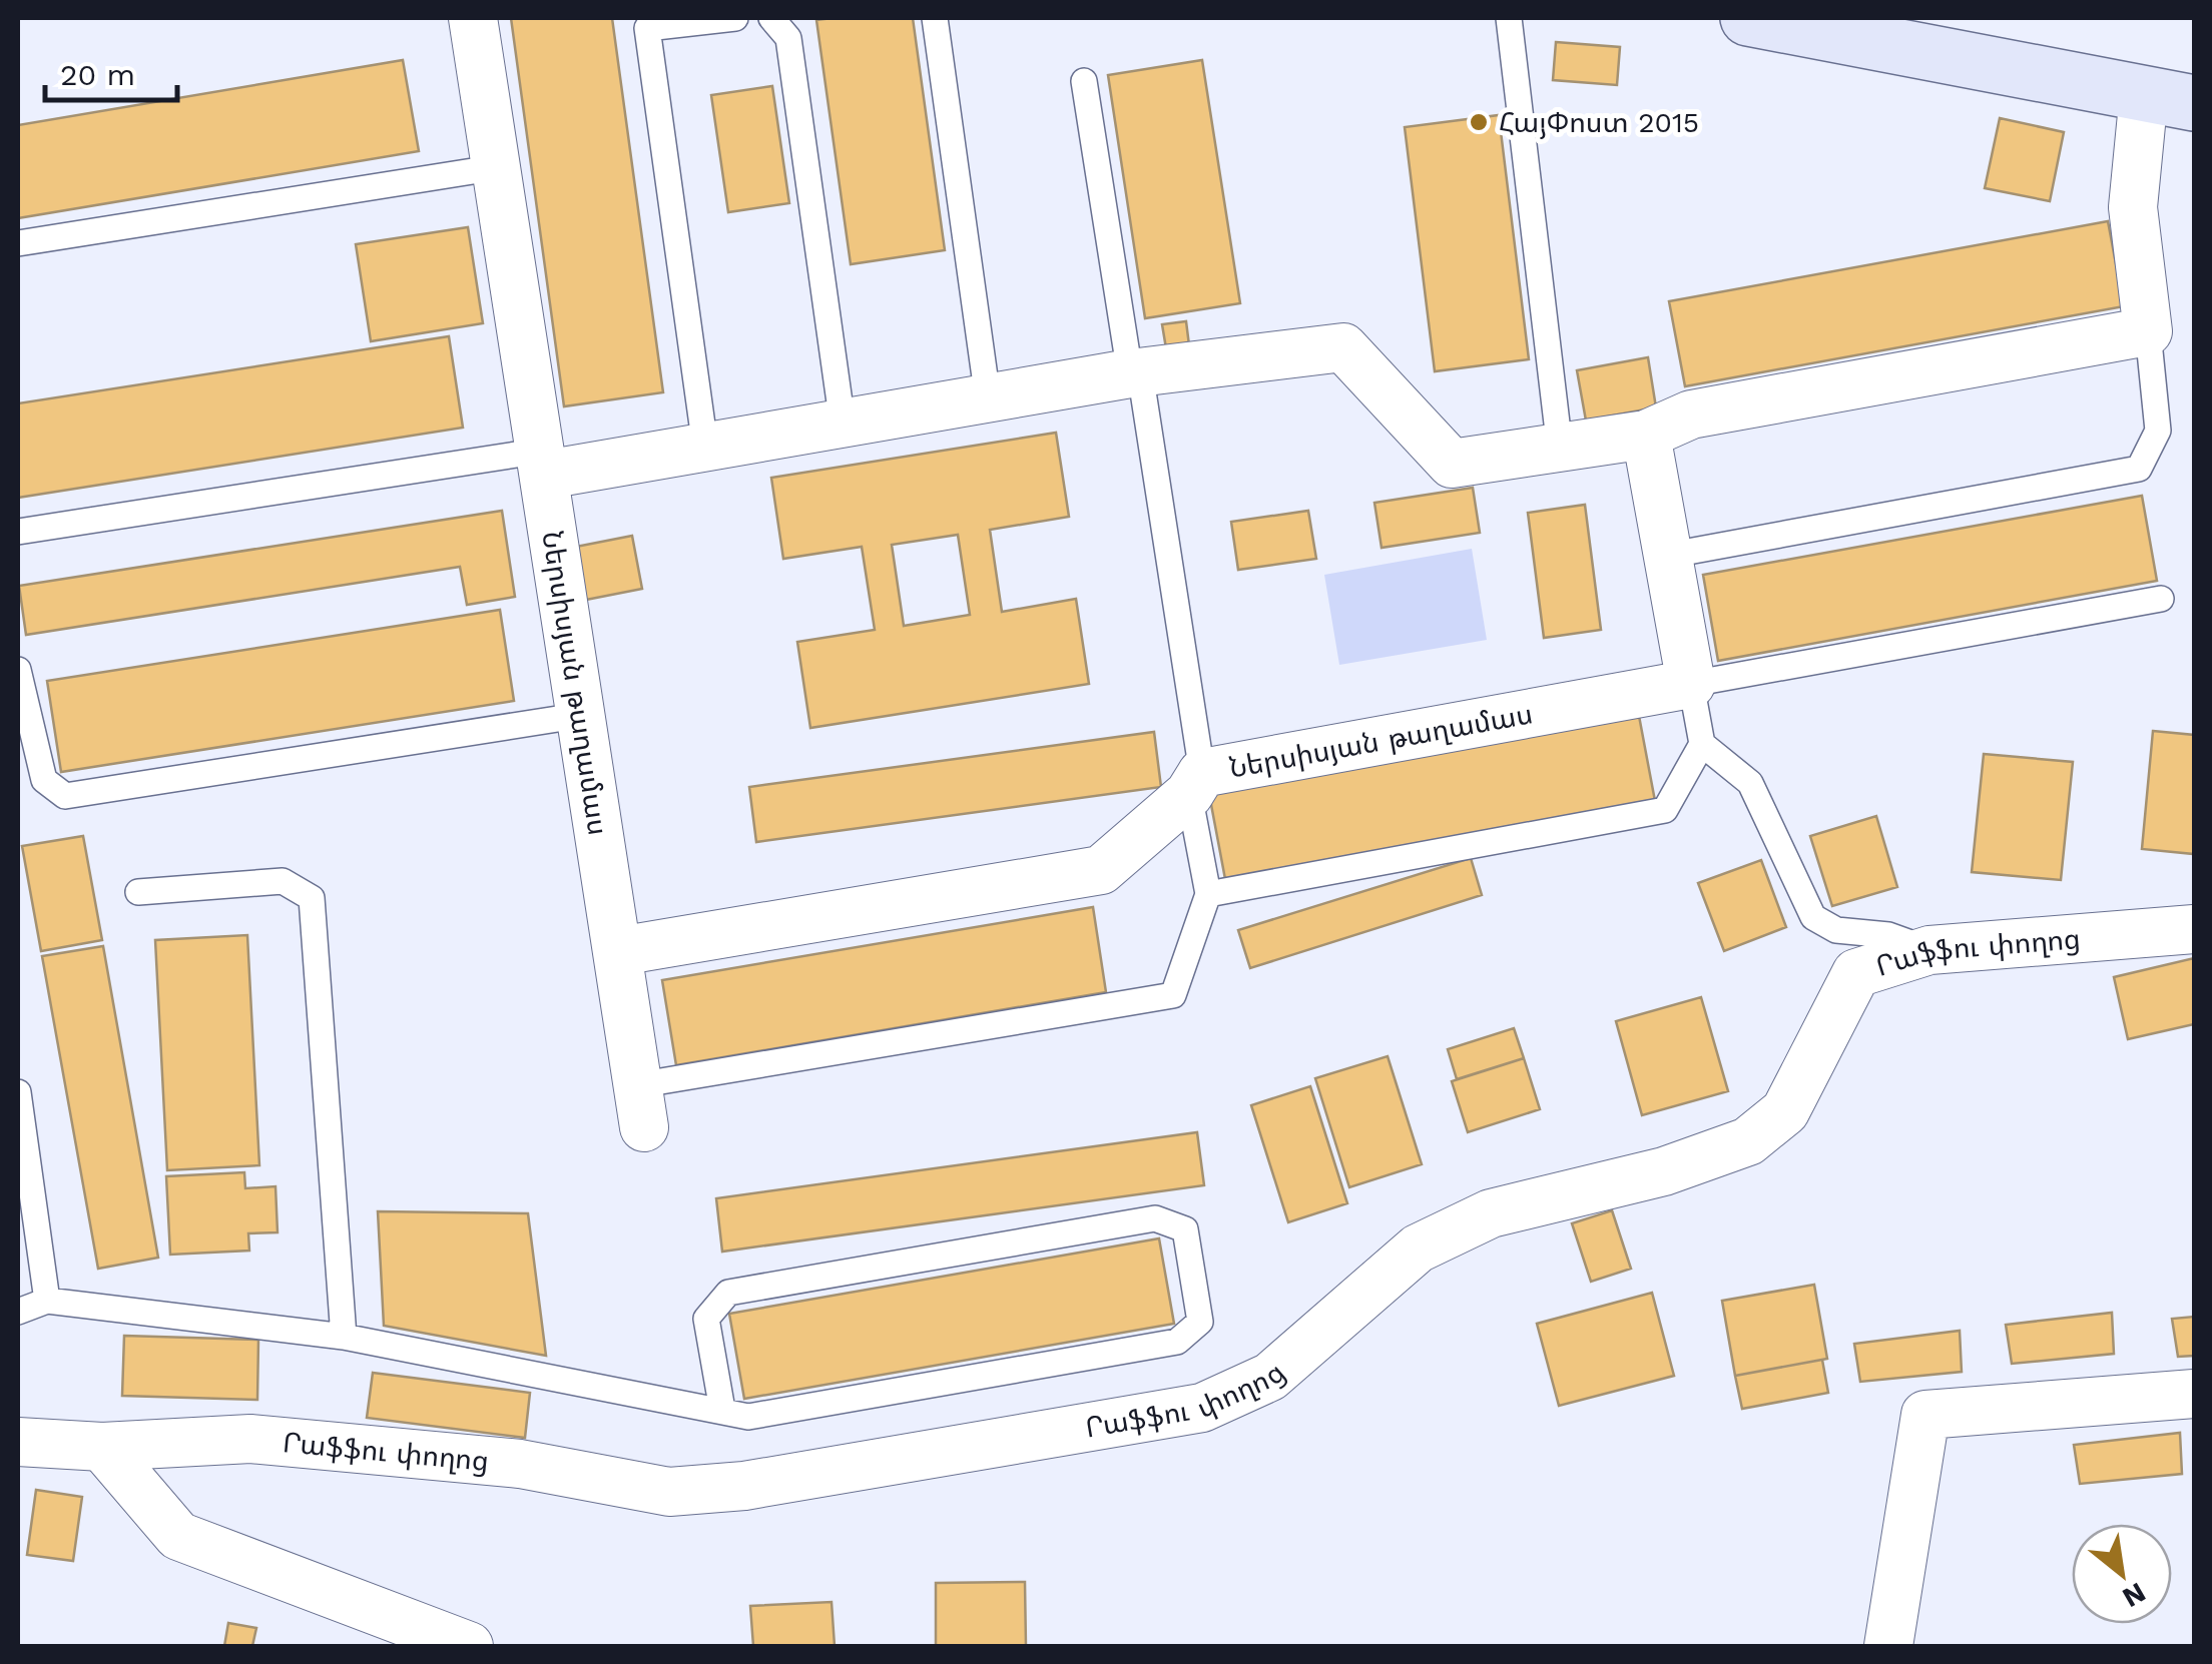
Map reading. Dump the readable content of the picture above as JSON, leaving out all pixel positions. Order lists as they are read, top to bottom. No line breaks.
{"streets":{"street":["Ներսիսյան թաղամաս","Րաֆֆու փողոց"]},"places":["ՀայՓոստ 2015"],"scale_bar":"20 m","north":"bottom right"}
